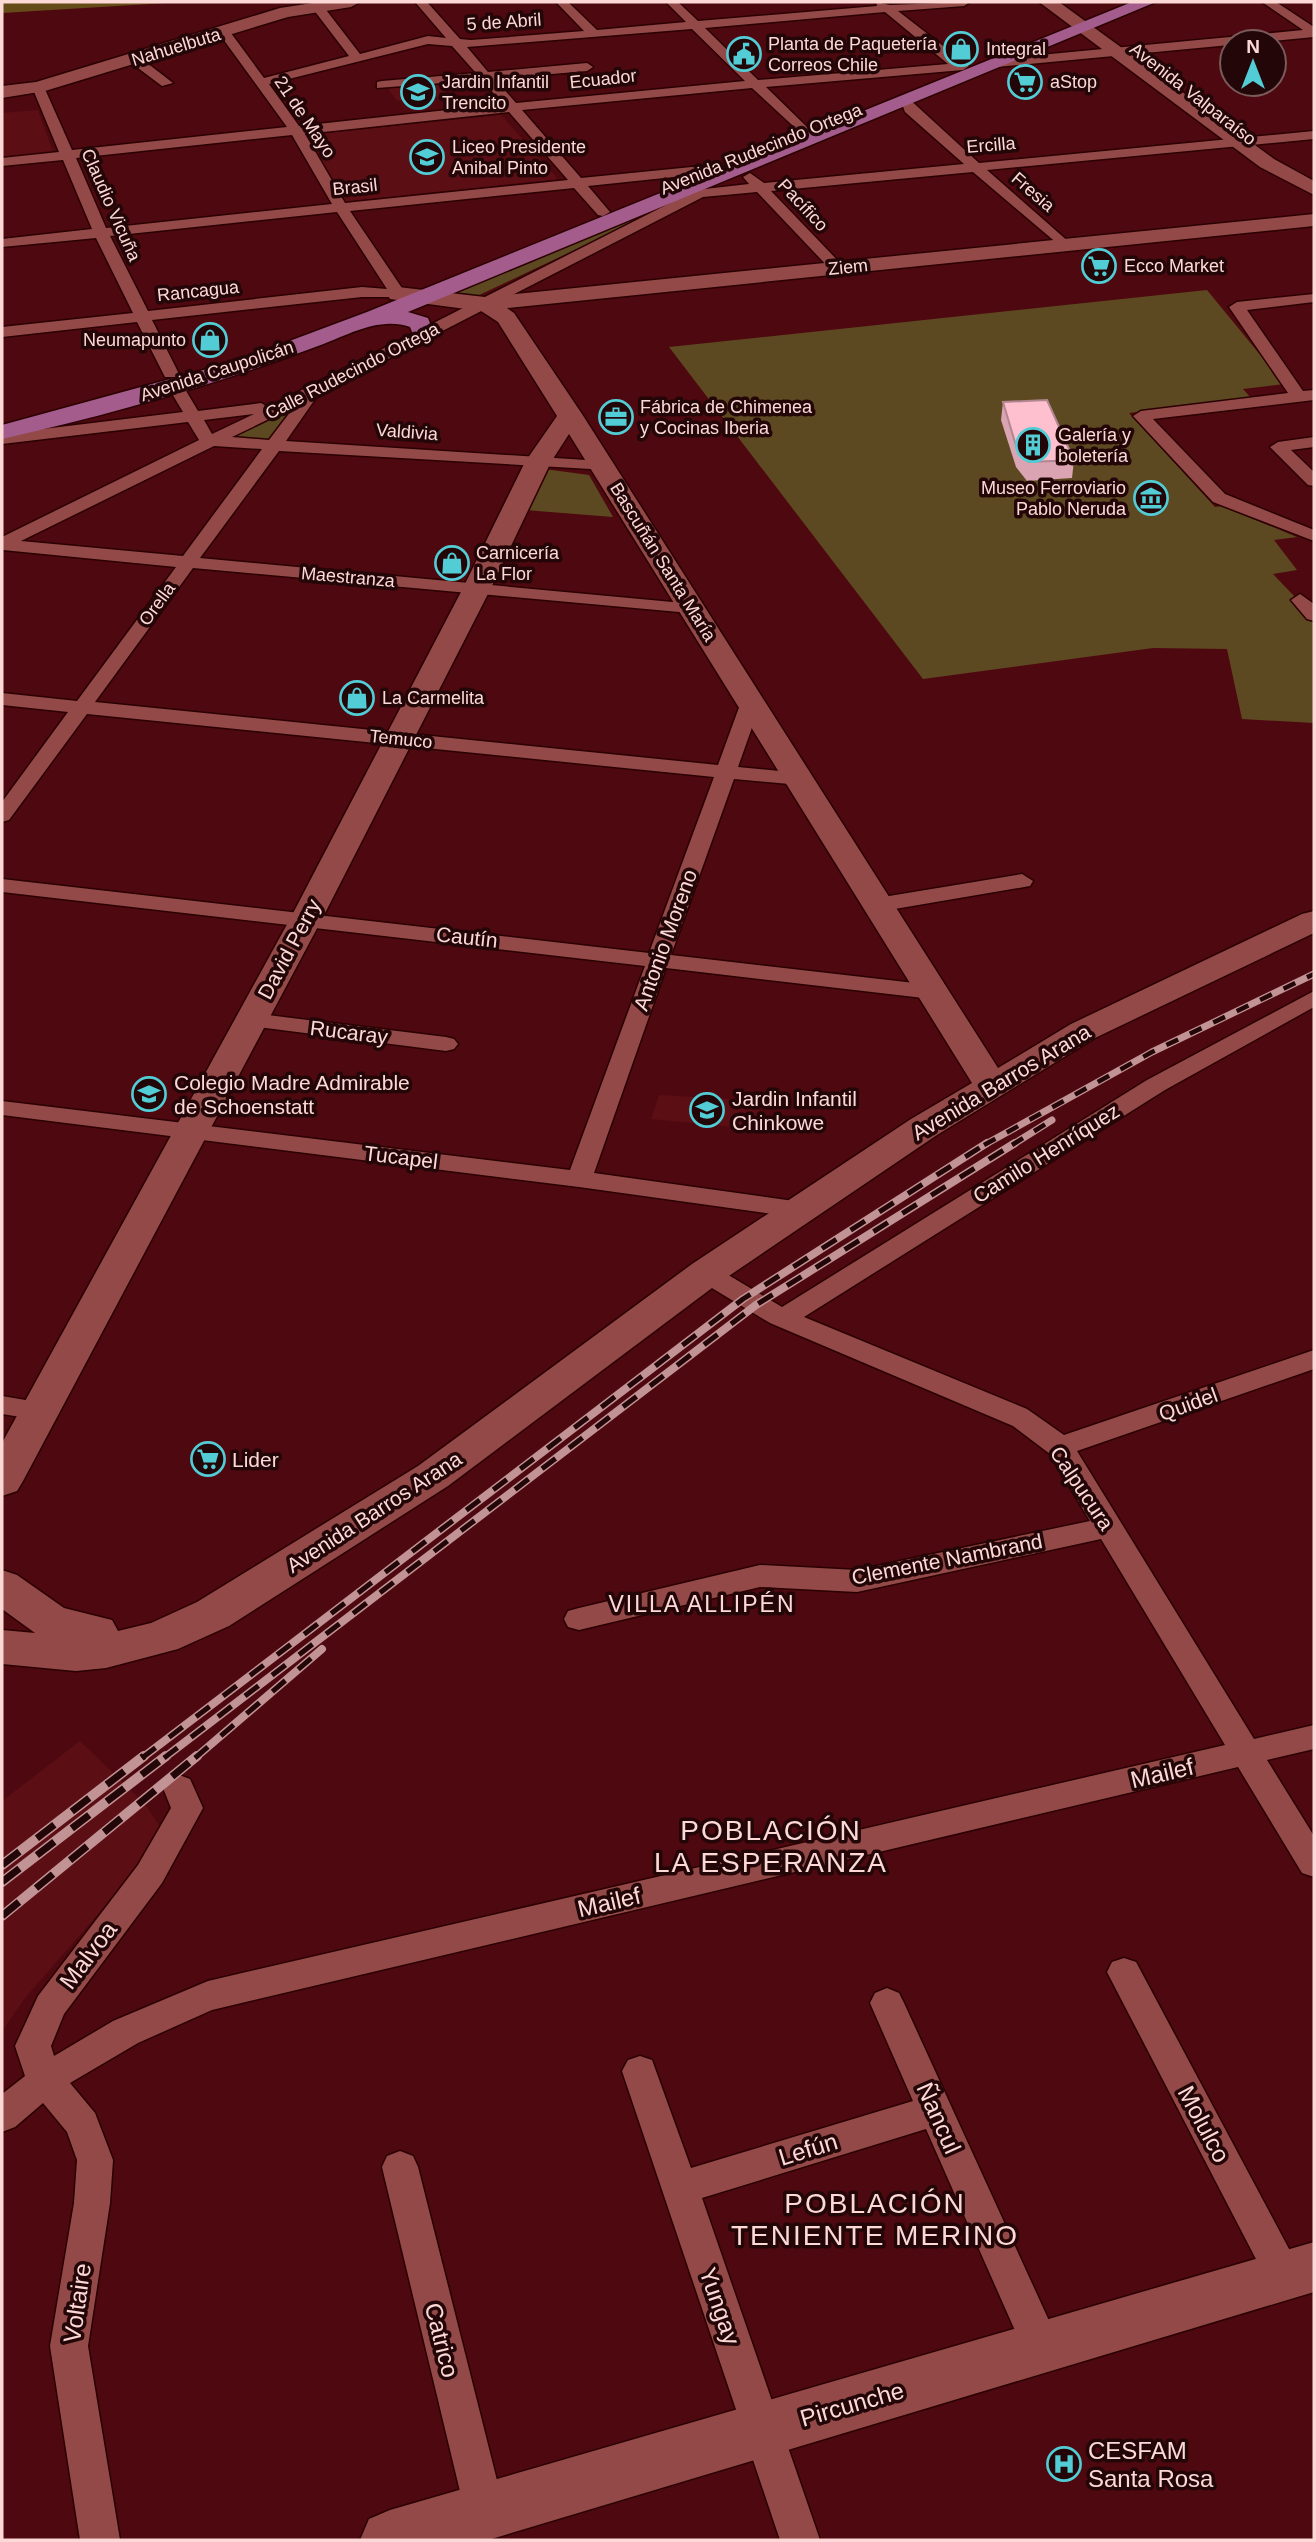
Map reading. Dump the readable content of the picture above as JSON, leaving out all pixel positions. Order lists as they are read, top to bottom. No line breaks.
{"streets":{"main road":["Avenida Rudecindo Ortega","Avenida Caupolicán"],"street":["5 de Abril","Nahuelbuta","Ecuador","Avenida Valparaíso","21 de Mayo","Ercilla","Brasil","Fresia","Claudio Vicuña","Pacífico","Ziem","Rancagua","Calle Rudecindo Ortega","Valdivia","Bascuñán Santa María","Maestranza","Orella","Temuco","Cautín","Antonio Moreno","David Perry","Rucaray","Avenida Barros Arana","Camilo Henríquez","Tucapel","Quidel","Calpucura","Clemente Nambrand","Mailef","Malvoa","Ñancul","Molulco","Lefún","Voltaire","Yungay","Catrico","Pircunche"]},"crossings":[["5 de Abril","21 de Mayo"],["Nahuelbuta","21 de Mayo"],["Nahuelbuta","Claudio Vicuña"],["Ecuador","21 de Mayo"],["Ecuador","Avenida Rudecindo Ortega"],["Ecuador","Claudio Vicuña"],["Avenida Valparaíso","Ercilla"],["Avenida Valparaíso","Avenida Rudecindo Ortega"],["21 de Mayo","Avenida Rudecindo Ortega"],["21 de Mayo","Brasil"],["21 de Mayo","Rancagua"],["21 de Mayo","Avenida Caupolicán"],["Ercilla","Avenida Rudecindo Ortega"],["Ercilla","Fresia"],["Ercilla","Pacífico"],["Ercilla","Calle Rudecindo Ortega"],["Avenida Rudecindo Ortega","Brasil"],["Avenida Rudecindo Ortega","Fresia"],["Avenida Rudecindo Ortega","Pacífico"],["Avenida Rudecindo Ortega","Rancagua"],["Avenida Rudecindo Ortega","Avenida Caupolicán"],["Brasil","Claudio Vicuña"],["Fresia","Ziem"],["Claudio Vicuña","Rancagua"],["Claudio Vicuña","Avenida Caupolicán"],["Claudio Vicuña","Calle Rudecindo Ortega"],["Claudio Vicuña","Valdivia"],["Pacífico","Ziem"],["Ziem","Avenida Caupolicán"],["Ziem","Calle Rudecindo Ortega"],["Ziem","Bascuñán Santa María"],["Rancagua","Avenida Caupolicán"],["Calle Rudecindo Ortega","Valdivia"],["Calle Rudecindo Ortega","Bascuñán Santa María"],["Calle Rudecindo Ortega","Maestranza"],["Calle Rudecindo Ortega","Orella"],["Valdivia","Bascuñán Santa María"],["Valdivia","Orella"],["Valdivia","David Perry"],["Bascuñán Santa María","Maestranza"],["Bascuñán Santa María","Temuco"],["Bascuñán Santa María","Cautín"],["Bascuñán Santa María","Antonio Moreno"],["Bascuñán Santa María","David Perry"],["Bascuñán Santa María","Avenida Barros Arana"],["Maestranza","Orella"],["Maestranza","David Perry"],["Orella","Temuco"],["Temuco","Antonio Moreno"],["Temuco","David Perry"],["Cautín","Antonio Moreno"],["Cautín","David Perry"],["Antonio Moreno","Tucapel"],["David Perry","Rucaray"],["David Perry","Tucapel"],["Avenida Barros Arana","Tucapel"],["Avenida Barros Arana","Calpucura"],["Camilo Henríquez","Calpucura"],["Quidel","Calpucura"],["Calpucura","Clemente Nambrand"],["Calpucura","Mailef"],["Mailef","Malvoa"],["Mailef","Voltaire"],["Malvoa","Voltaire"],["Ñancul","Lefún"],["Ñancul","Pircunche"],["Molulco","Pircunche"],["Lefún","Yungay"],["Yungay","Pircunche"],["Catrico","Pircunche"]],"districts":["VILLA ALLIPÉN","POBLACIÓN LA ESPERANZA","POBLACIÓN TENIENTE MERINO"],"places":{"shop":["Integral","Neumapunto","Carnicería La Flor","La Carmelita"],"public building":["Planta de Paquetería Correos Chile"],"supermarket":["aStop","Ecco Market","Lider"],"school or university":["Jardin Infantil Trencito","Liceo Presidente Anibal Pinto","Colegio Madre Admirable de Schoenstatt","Jardin Infantil Chinkowe"],"office":["Fábrica de Chimenea y Cocinas Iberia"],"building":["Galería y boletería"],"museum":["Museo Ferroviario Pablo Neruda"],"hospital":["CESFAM Santa Rosa"]},"north":"top"}
